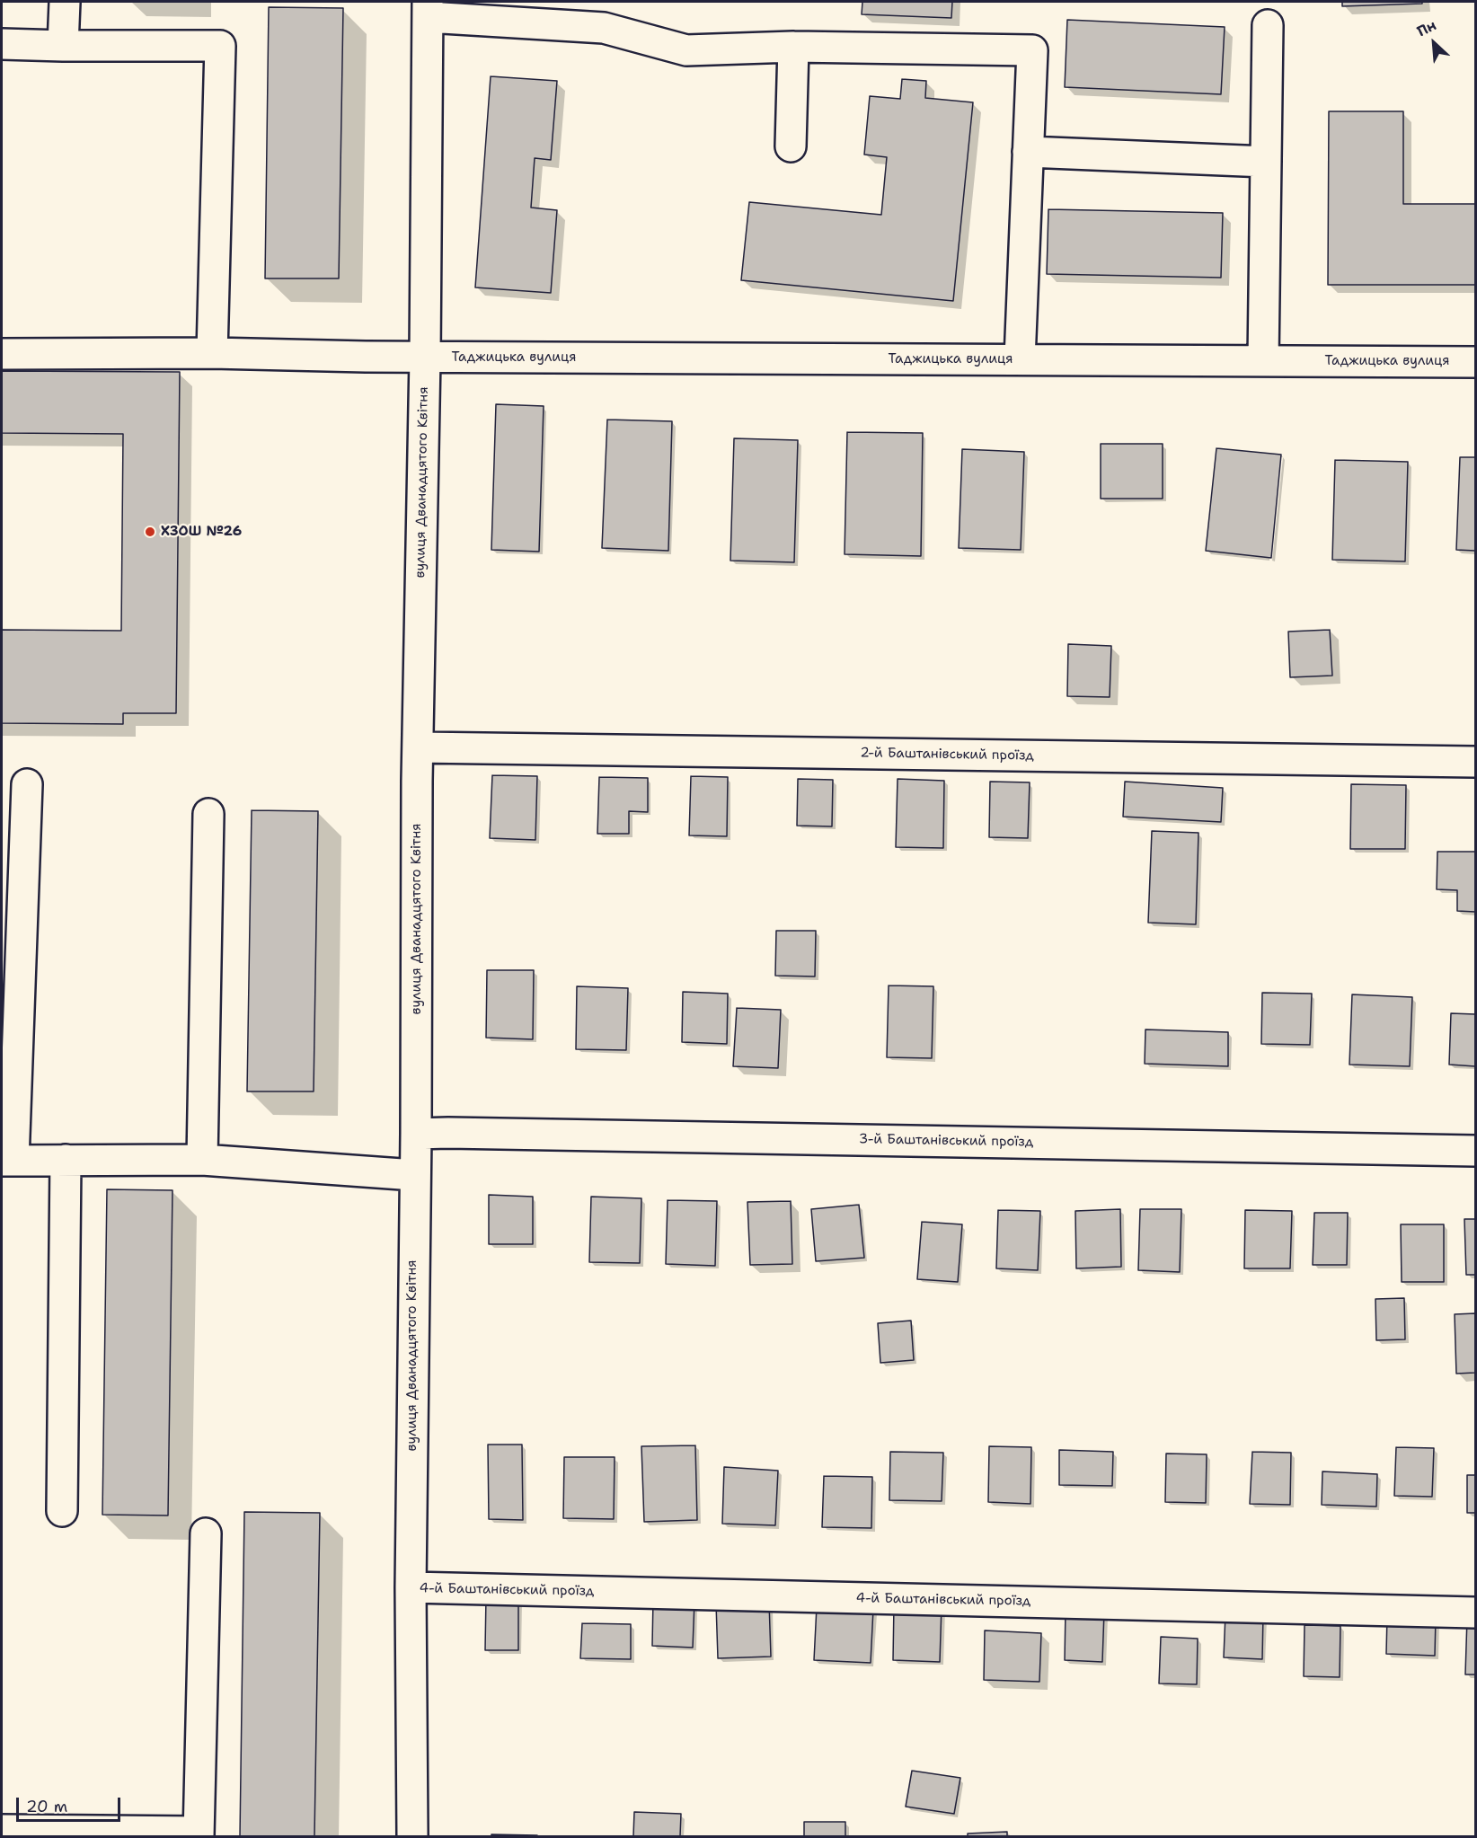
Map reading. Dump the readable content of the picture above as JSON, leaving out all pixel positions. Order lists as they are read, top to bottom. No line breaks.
{"streets":{"street":["Таджицька вулиця","вулиця Дванадцятого Квітня","2-й Баштанівський проїзд","3-й Баштанівський проїзд","4-й Баштанівський проїзд"]},"crossings":[["Таджицька вулиця","вулиця Дванадцятого Квітня"],["вулиця Дванадцятого Квітня","2-й Баштанівський проїзд"],["вулиця Дванадцятого Квітня","3-й Баштанівський проїзд"],["вулиця Дванадцятого Квітня","4-й Баштанівський проїзд"]],"places":["ХЗОШ №26"],"scale_bar":"20 m","north":"top left"}
